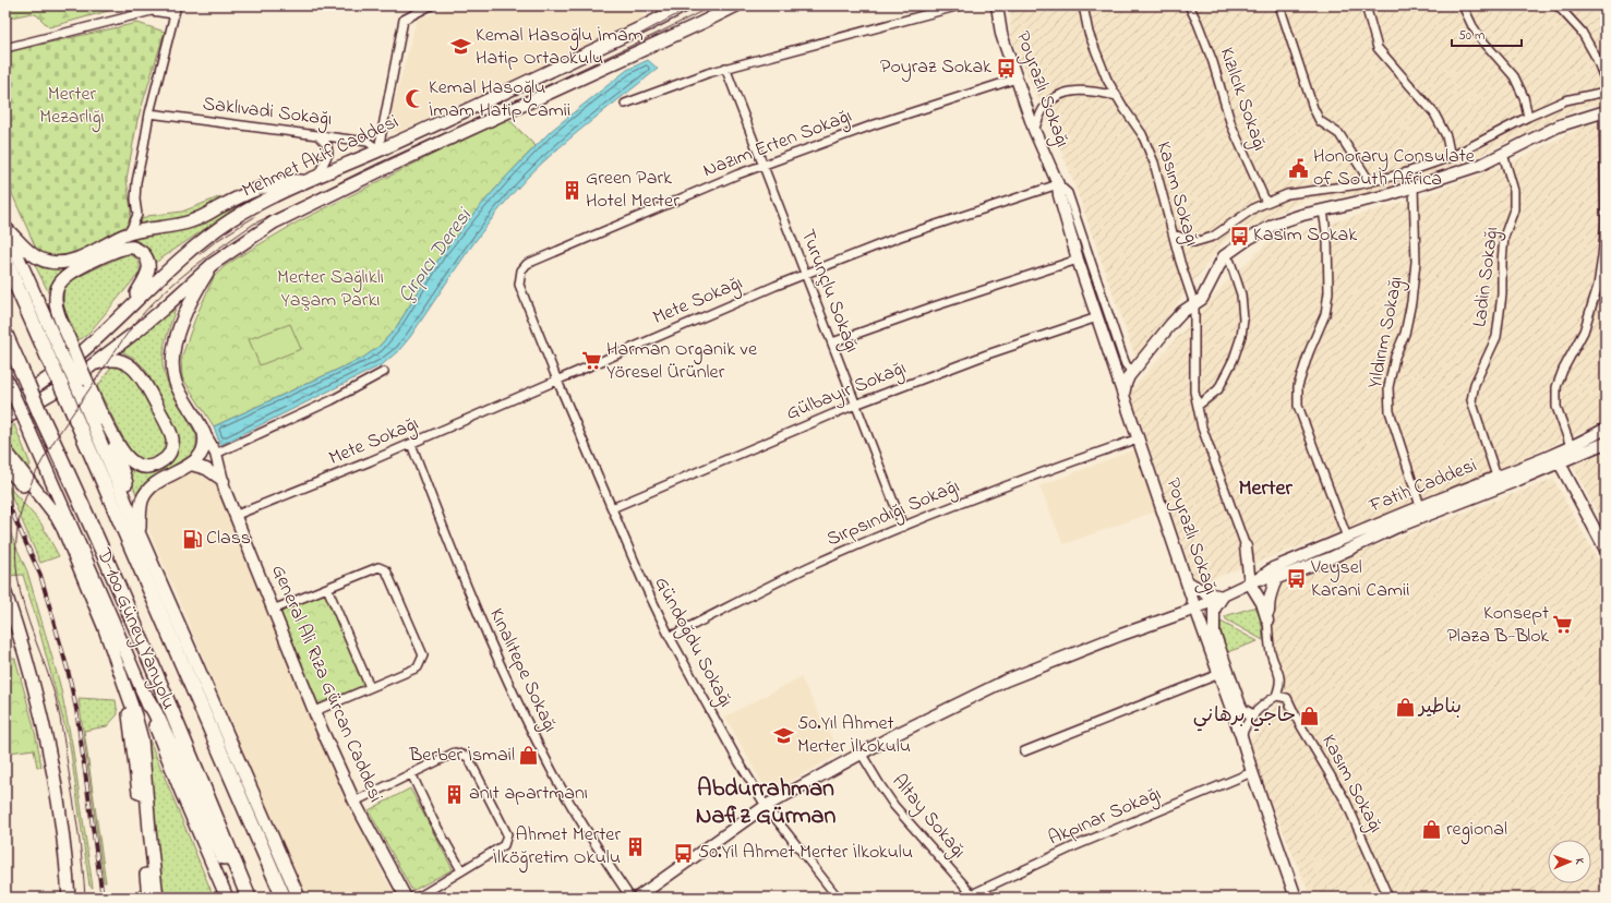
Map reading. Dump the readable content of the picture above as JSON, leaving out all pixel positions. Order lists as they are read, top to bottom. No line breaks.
{"streets":{"main road":["Poyrazlı Sokağı","Mehmet Akif Caddesi","Fatih Caddesi","D-100 Güney Yanyolu","General Ali Rıza Gürcan Caddesi"],"street":["Kızılcık Sokağı","Saklıvadi Sokağı","Nazım Erten Sokağı","Kasım Sokağı","Ladin Sokağı","Turunçlu Sokağı","Mete Sokağı","Yıldırım Sokağı","Gülbayır Sokağı","Sırpsındığı Sokağı","Gündoğdu Sokağı","Kınalıtepe Sokağı","Altay Sokağı","Akpınar Sokağı"]},"crossings":[["Poyrazlı Sokağı","Nazım Erten Sokağı"],["Poyrazlı Sokağı","Mete Sokağı"],["Poyrazlı Sokağı","Gülbayır Sokağı"],["Poyrazlı Sokağı","Fatih Caddesi"],["Poyrazlı Sokağı","Sırpsındığı Sokağı"],["Poyrazlı Sokağı","Akpınar Sokağı"],["Nazım Erten Sokağı","Turunçlu Sokağı"],["Nazım Erten Sokağı","Mete Sokağı"],["Nazım Erten Sokağı","Gündoğdu Sokağı"],["Ladin Sokağı","Fatih Caddesi"],["Turunçlu Sokağı","Mete Sokağı"],["Turunçlu Sokağı","Gülbayır Sokağı"],["Turunçlu Sokağı","Sırpsındığı Sokağı"],["Mete Sokağı","Gündoğdu Sokağı"],["Mete Sokağı","Kınalıtepe Sokağı"],["Mete Sokağı","General Ali Rıza Gürcan Caddesi"],["Yıldırım Sokağı","Fatih Caddesi"],["Gülbayır Sokağı","Gündoğdu Sokağı"],["Fatih Caddesi","Gündoğdu Sokağı"],["Fatih Caddesi","Altay Sokağı"],["Sırpsındığı Sokağı","Gündoğdu Sokağı"],["Altay Sokağı","Akpınar Sokağı"]],"districts":["Merter","Abdurrahman Nafiz Gürman"],"water":["Çırpıcı Deresi"],"parks":["Merter Mezarlığı","Merter Sağlıklı Yaşam Parkı"],"places":{"school or university":["Kemal Hasoğlu İmam Hatip Ortaokulu","50.Yıl Ahmet Merter İlkokulu"],"bus stop":["Poyraz Sokak","Kasim Sokak","Veysel Karani Camii","50.Yil Ahmet Merter İlkokulu"],"mosque":["Kemal Hasoğlu İmam Hatip Camii"],"public building":["Honorary Consulate of South Africa"],"building":["Green Park Hotel Merter","anıt apartmanı","Ahmet Merter İlköğretim Okulu"],"supermarket":["Harman Organik ve Yöresel Ürünler","Konsept Plaza B-Blok"],"fuel station":["Class"],"shop":["بناطير","حاجي برهاني","Berber İsmail","regional"]},"scale_bar":"50 m","north":"right"}
